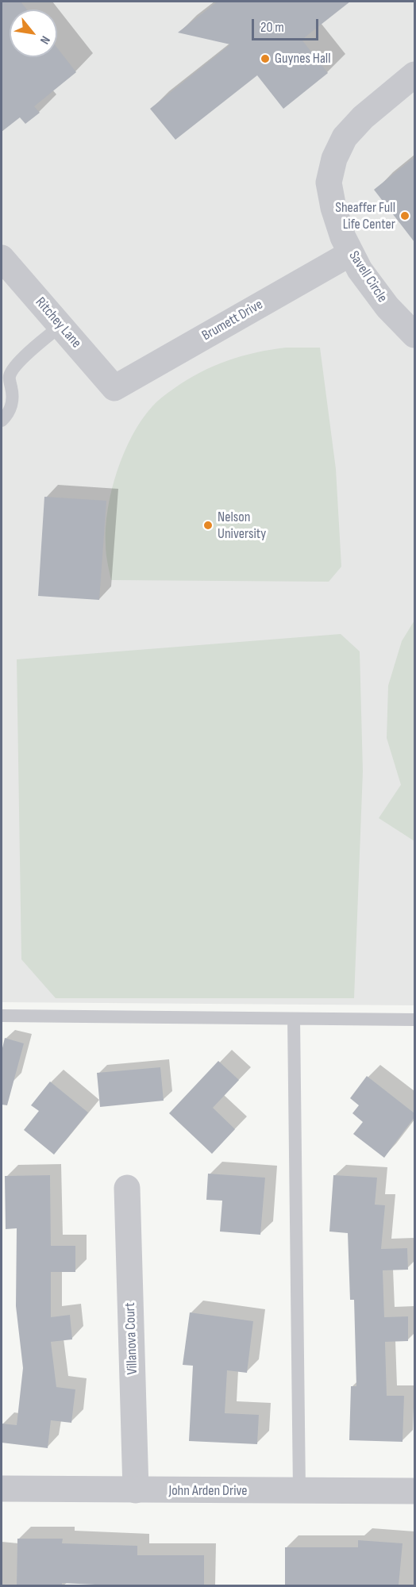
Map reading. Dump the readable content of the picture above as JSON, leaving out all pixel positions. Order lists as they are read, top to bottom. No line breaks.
{"streets":{"street":["Savell Circle","Brumett Drive","Ritchey Lane","Villanova Court","John Arden Drive"]},"crossings":[["Savell Circle","Brumett Drive"],["Brumett Drive","Ritchey Lane"],["Villanova Court","John Arden Drive"]],"places":["Guynes Hall","Sheaffer Full Life Center","Nelson University"],"scale_bar":"20 m","north":"bottom right"}
